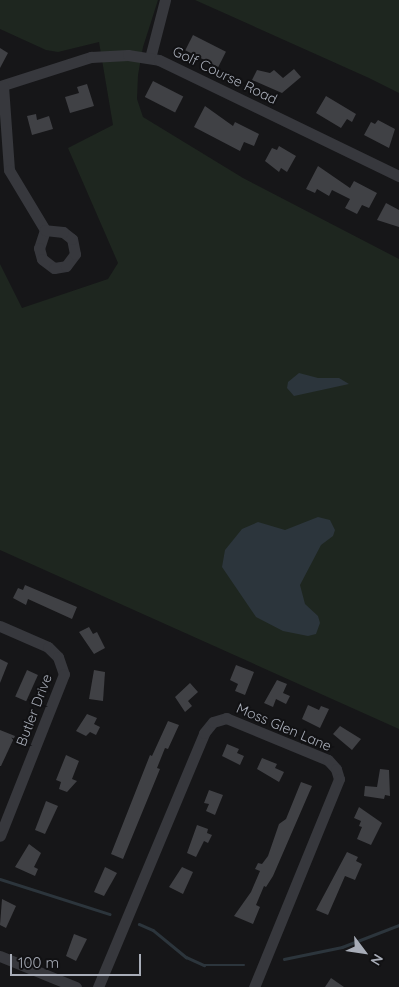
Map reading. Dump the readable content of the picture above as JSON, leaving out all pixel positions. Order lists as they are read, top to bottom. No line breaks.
{"streets":{"street":["Golf Course Road","Butler Drive","Moss Glen Lane"]},"scale_bar":"100 m","north":"bottom right"}
